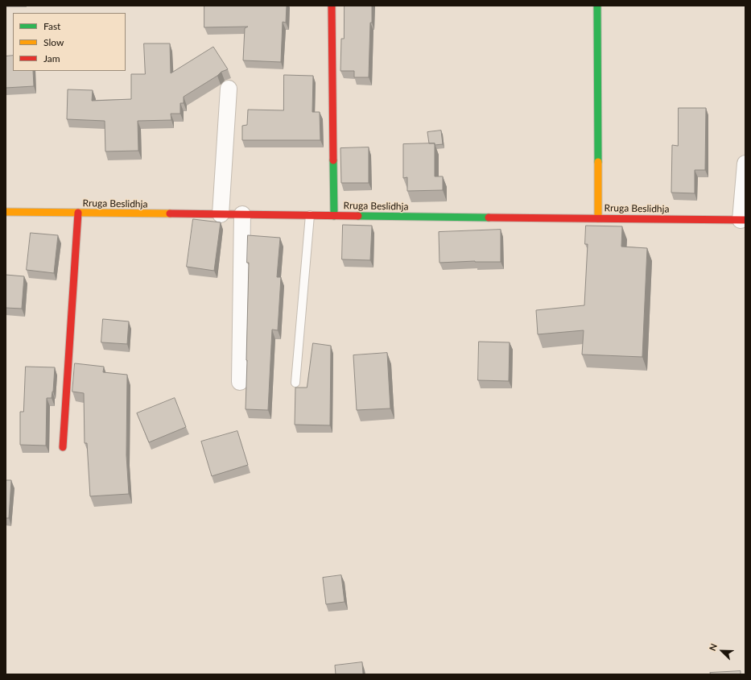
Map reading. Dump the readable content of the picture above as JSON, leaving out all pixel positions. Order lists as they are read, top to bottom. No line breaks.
{"streets":{"main road":["Rruga Beslidhja"]},"legend":["Fast","Slow","Jam"],"north":"top left"}
